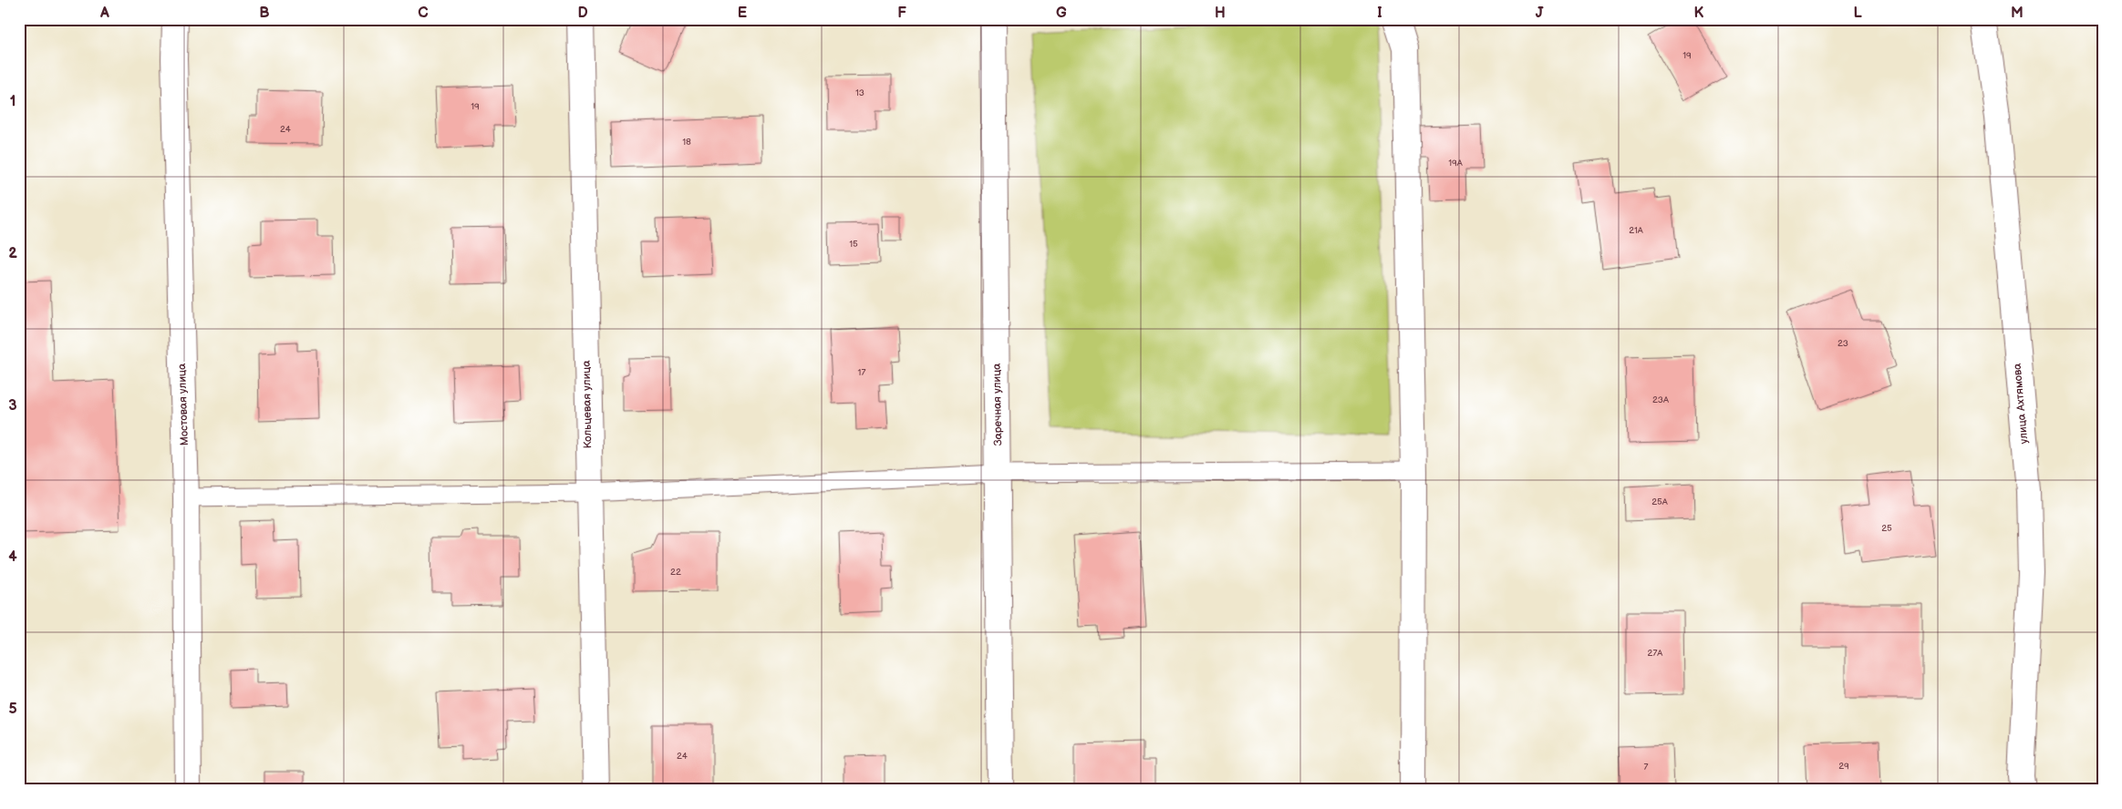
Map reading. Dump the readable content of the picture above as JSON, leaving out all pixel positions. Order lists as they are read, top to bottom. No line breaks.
{"streets":{"street":["улица Ахтямова","Мостовая улица","Кольцевая улица","Заречная улица"]},"house_numbers":["19","13","19","24","18","19А","21А","15","23","17","23А","25А","25","22","27А","24","29","7"],"grid":{"columns":["A","B","C","D","E","F","G","H","I","J","K","L","M"],"rows":["1","2","3","4","5"]}}
